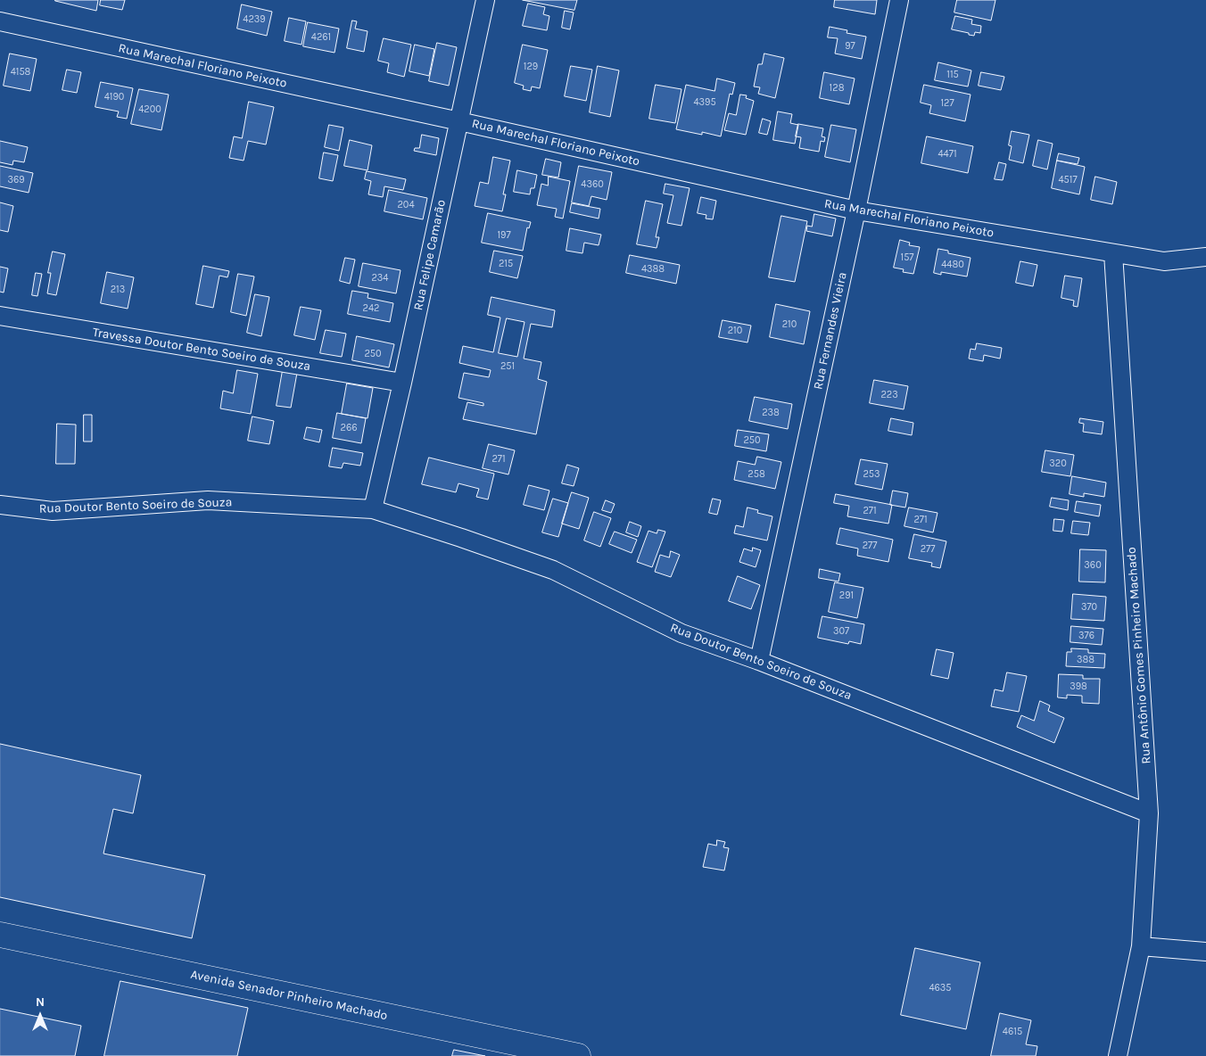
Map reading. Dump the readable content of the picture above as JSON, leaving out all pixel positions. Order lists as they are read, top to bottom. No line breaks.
{"streets":{"main road":["Avenida Senador Pinheiro Machado"],"street":["Rua Marechal Floriano Peixoto","Rua Felipe Camarão","Rua Fernandes Vieira","Travessa Doutor Bento Soeiro de Souza","Rua Doutor Bento Soeiro de Souza","Rua Antônio Gomes Pinheiro Machado"]},"crossings":[["Rua Marechal Floriano Peixoto","Rua Felipe Camarão"],["Rua Marechal Floriano Peixoto","Rua Fernandes Vieira"],["Rua Marechal Floriano Peixoto","Rua Antônio Gomes Pinheiro Machado"],["Rua Felipe Camarão","Travessa Doutor Bento Soeiro de Souza"],["Rua Felipe Camarão","Rua Doutor Bento Soeiro de Souza"],["Rua Fernandes Vieira","Rua Doutor Bento Soeiro de Souza"],["Rua Doutor Bento Soeiro de Souza","Rua Antônio Gomes Pinheiro Machado"]],"house_numbers":["4239","4261","97","129","4158","115","128","4190","4395","127","4200","4471","369","4517","4360","204","197","157","215","4480","4388","234","213","242","210","210","250","251","223","238","266","250","271","320","258","253","271","271","277","277","360","291","370","307","376","388","398","4635","4615"],"north":"top"}
